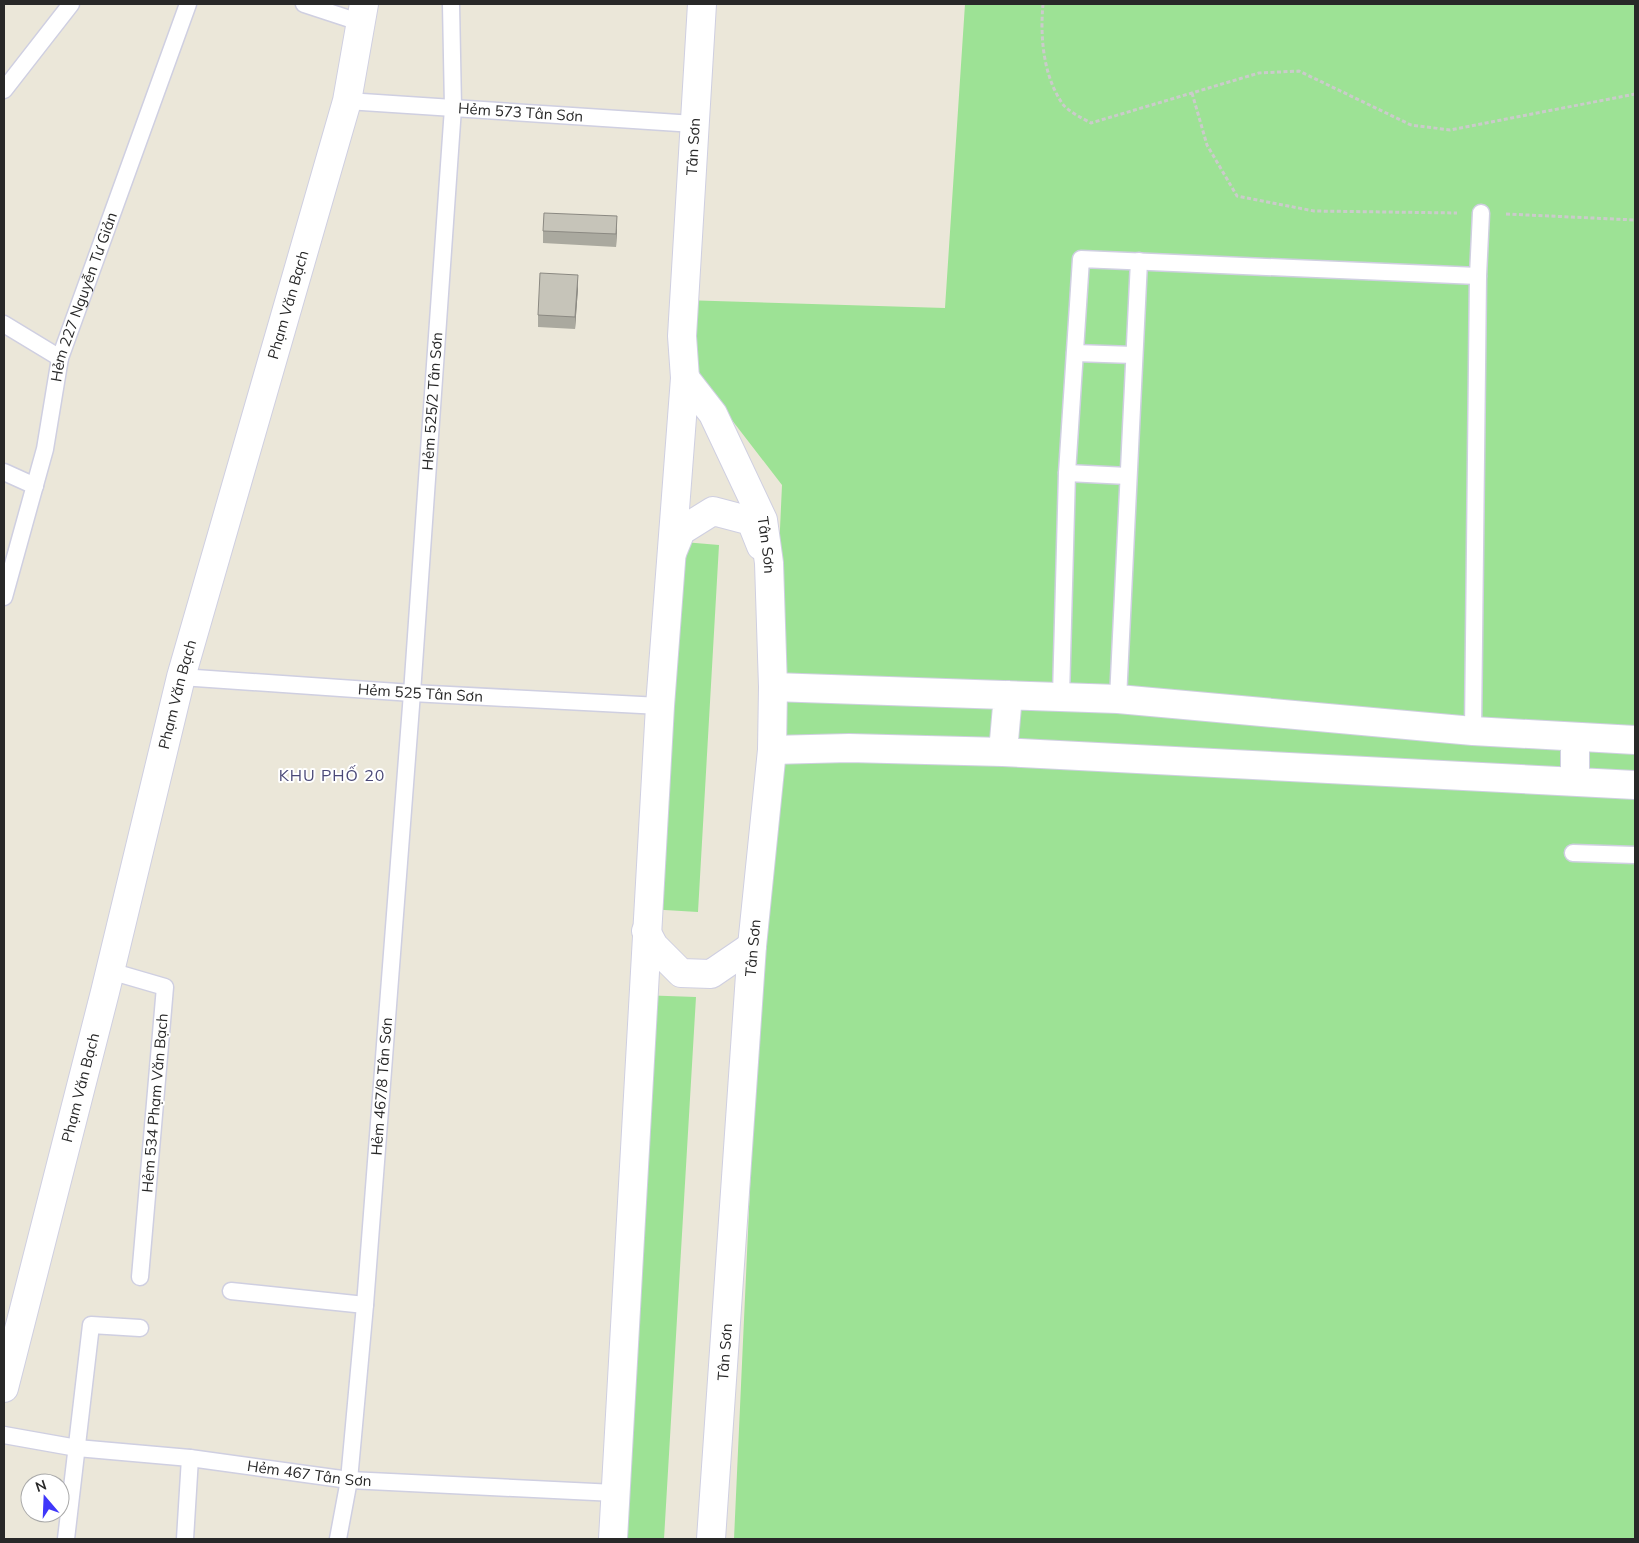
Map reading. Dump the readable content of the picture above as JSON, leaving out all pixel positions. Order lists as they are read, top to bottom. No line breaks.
{"streets":{"street":["Tân Sơn","Phạm Văn Bạch"],"lane":["Hẻm 573 Tân Sơn","Hẻm 227 Nguyễn Tư Giản","Hẻm 525/2 Tân Sơn","Hẻm 525 Tân Sơn","Hẻm 467/8 Tân Sơn","Hẻm 534 Phạm Văn Bạch","Hẻm 467 Tân Sơn"]},"crossings":[["Hẻm 573 Tân Sơn","Tân Sơn"],["Hẻm 573 Tân Sơn","Phạm Văn Bạch"],["Hẻm 573 Tân Sơn","Hẻm 525/2 Tân Sơn"],["Tân Sơn","Hẻm 525 Tân Sơn"],["Tân Sơn","Hẻm 467 Tân Sơn"],["Phạm Văn Bạch","Hẻm 525 Tân Sơn"],["Phạm Văn Bạch","Hẻm 534 Phạm Văn Bạch"],["Hẻm 525/2 Tân Sơn","Hẻm 525 Tân Sơn"],["Hẻm 525/2 Tân Sơn","Hẻm 467/8 Tân Sơn"],["Hẻm 525 Tân Sơn","Hẻm 467/8 Tân Sơn"],["Hẻm 467/8 Tân Sơn","Hẻm 467 Tân Sơn"]],"districts":["KHU PHỐ 20"],"north":"top"}
